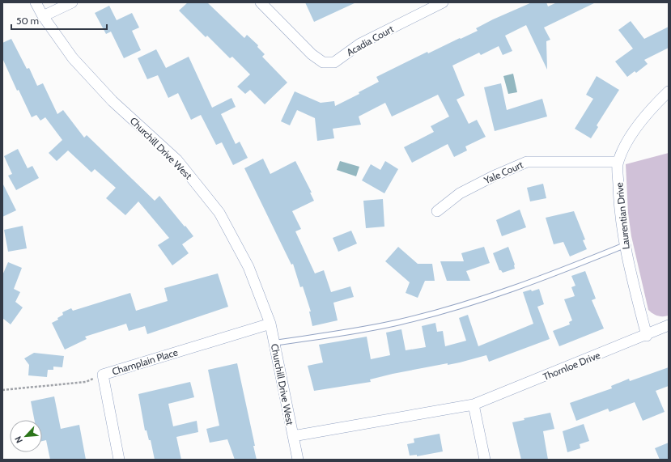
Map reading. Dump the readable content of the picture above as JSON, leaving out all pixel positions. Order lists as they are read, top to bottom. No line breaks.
{"streets":{"street":["Acadia Court","Churchill Drive West","Yale Court","Laurentian Drive","Champlain Place","Thornloe Drive"]},"crossings":[["Churchill Drive West","Champlain Place"],["Churchill Drive West","Thornloe Drive"],["Yale Court","Laurentian Drive"],["Laurentian Drive","Thornloe Drive"]],"scale_bar":"50 m","north":"bottom left"}
